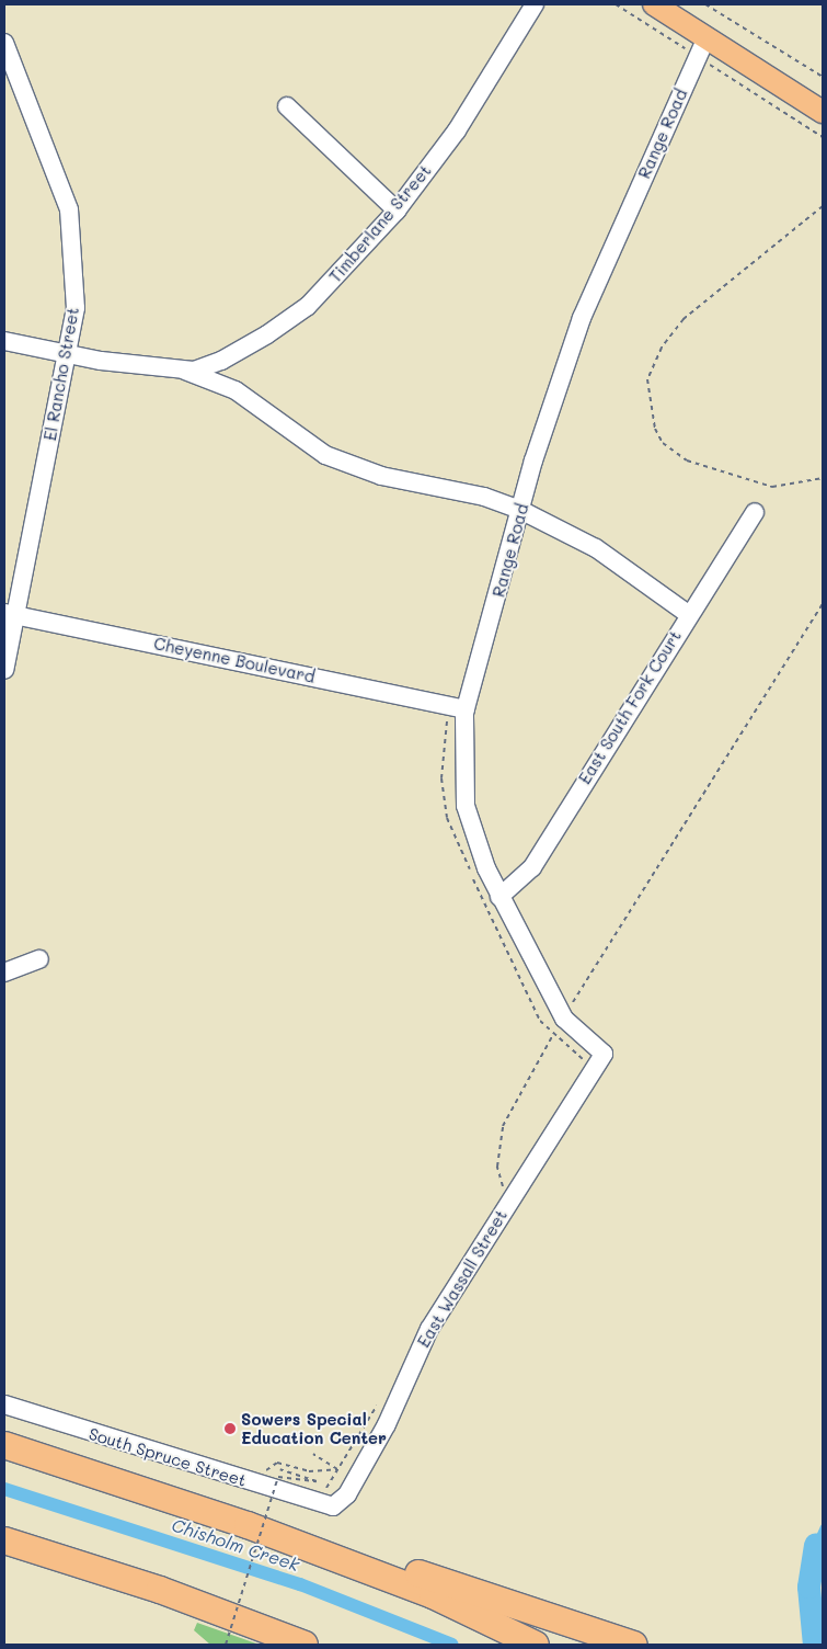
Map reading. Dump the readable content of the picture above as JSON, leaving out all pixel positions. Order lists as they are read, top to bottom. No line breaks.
{"streets":{"street":["Range Road","Timberlane Street","El Rancho Street","Cheyenne Boulevard","East South Fork Court","East Wassall Street","South Spruce Street"]},"crossings":[["Range Road","Cheyenne Boulevard"],["Range Road","East South Fork Court"],["Range Road","East Wassall Street"],["Timberlane Street","El Rancho Street"],["El Rancho Street","Cheyenne Boulevard"],["East Wassall Street","South Spruce Street"]],"water":["Chisholm Creek"],"places":["Sowers Special Education Center"]}
